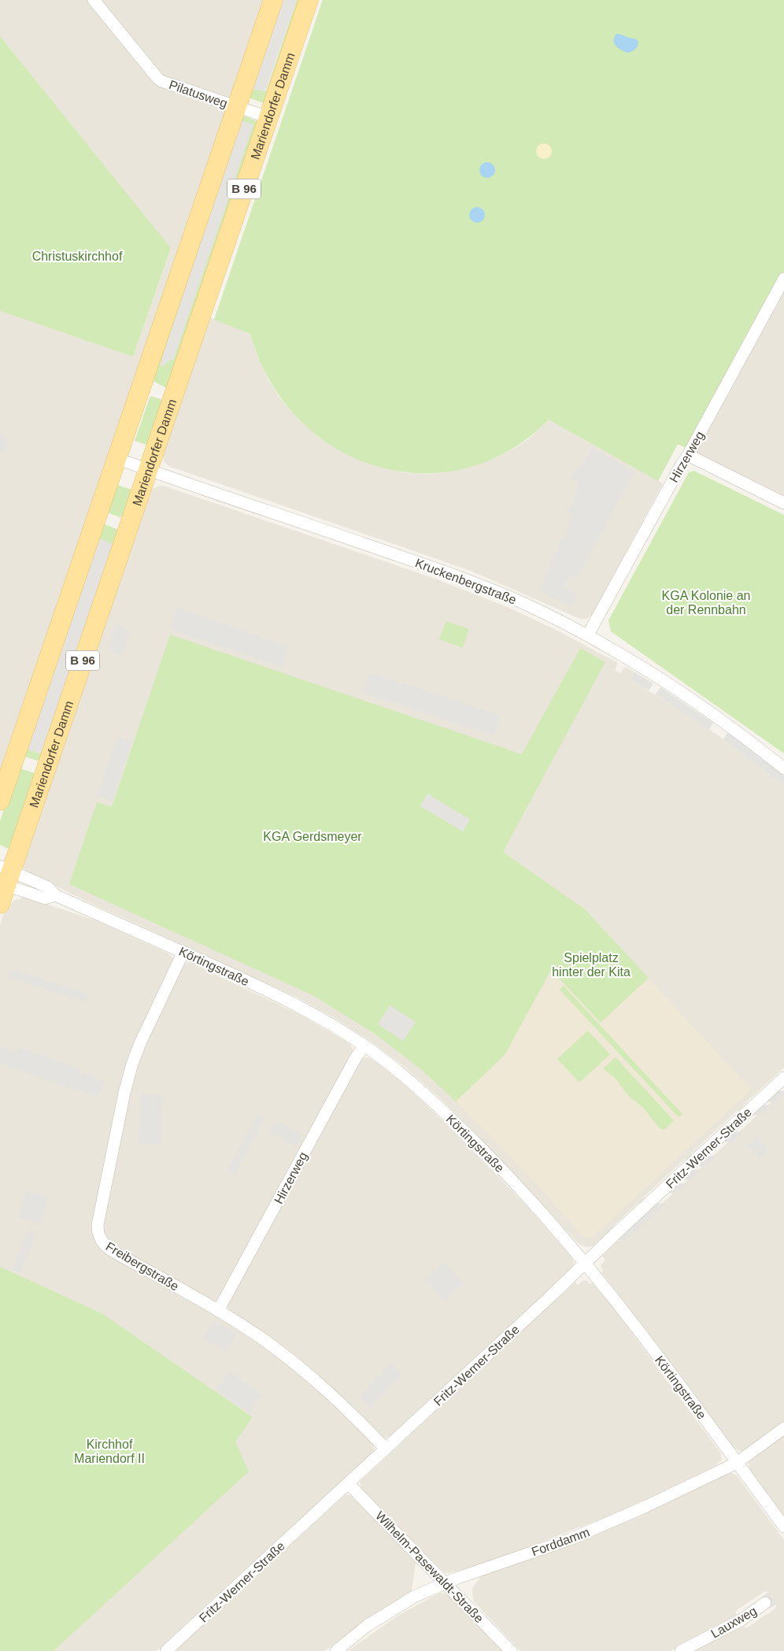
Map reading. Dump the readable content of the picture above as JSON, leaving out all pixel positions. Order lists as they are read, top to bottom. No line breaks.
{"streets":{"main road":["Mariendorfer Damm","B 96"],"street":["Pilatusweg","Hirzerweg","Kruckenbergstraße","Körtingstraße","Fritz-Werner-Straße","Freibergstraße","Forddamm","Wilhelm-Pasewaldt-Straße","Lauxweg"]},"crossings":[["Pilatusweg","Mariendorfer Damm"],["Pilatusweg","B 96"],["Mariendorfer Damm","Kruckenbergstraße"],["Mariendorfer Damm","Körtingstraße"],["B 96","Kruckenbergstraße"],["Hirzerweg","Kruckenbergstraße"],["Hirzerweg","Körtingstraße"],["Hirzerweg","Freibergstraße"],["Körtingstraße","Fritz-Werner-Straße"],["Körtingstraße","Freibergstraße"],["Körtingstraße","Forddamm"],["Fritz-Werner-Straße","Freibergstraße"],["Fritz-Werner-Straße","Wilhelm-Pasewaldt-Straße"],["Forddamm","Wilhelm-Pasewaldt-Straße"]],"parks":["Christuskirchhof","KGA Kolonie an der Rennbahn","KGA Gerdsmeyer","Spielplatz hinter der Kita","Kirchhof Mariendorf II"]}
